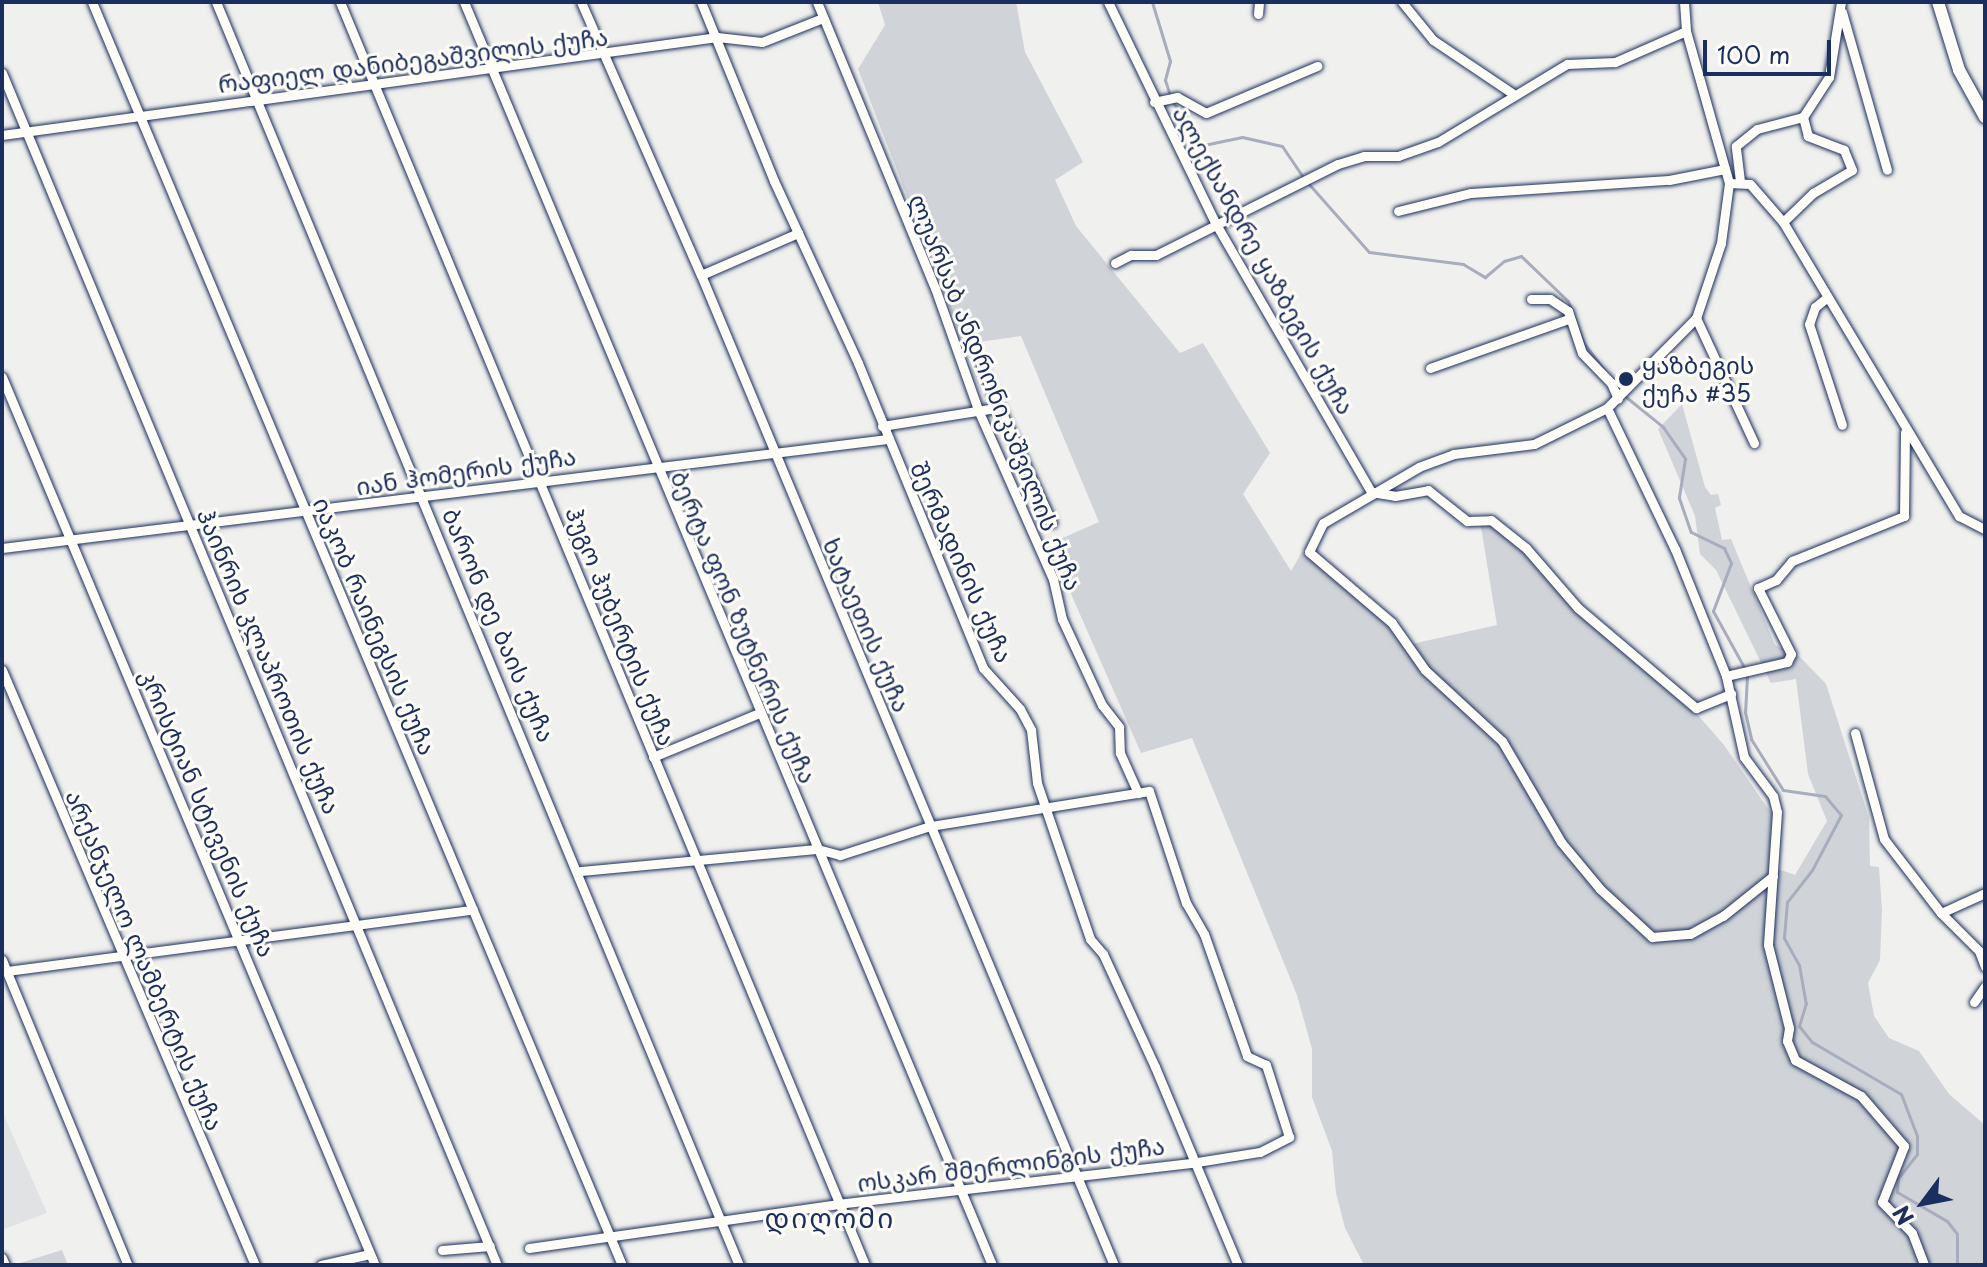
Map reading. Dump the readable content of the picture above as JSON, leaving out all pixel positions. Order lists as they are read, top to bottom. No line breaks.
{"streets":{"street":["რაფიელ დანიბეგაშვილის ქუჩა","ალექსანდრე ყაზბეგის ქუჩა","ლუარსაბ ანდრონიკაშვილის ქუჩა","იან ჰომერის ქუჩა","შერმადინის ქუჩა","ბარონ დე ბაის ქუჩა","ხატაეთის ქუჩა","იაკობ რაინეგსის ქუჩა","ჰუგო ჰუბერტის ქუჩა","ბერტა ფონ ზუტნერის ქუჩა","ჰაინრიხ კლაპროთის ქუჩა","კრისტიან სტივენის ქუჩა","არქანჯელო ლამბერტის ქუჩა","ოსკარ შმერლინგის ქუჩა"]},"crossings":[["რაფიელ დანიბეგაშვილის ქუჩა","ლუარსაბ ანდრონიკაშვილის ქუჩა"],["რაფიელ დანიბეგაშვილის ქუჩა","შერმადინის ქუჩა"],["რაფიელ დანიბეგაშვილის ქუჩა","ბარონ დე ბაის ქუჩა"],["რაფიელ დანიბეგაშვილის ქუჩა","ხატაეთის ქუჩა"],["რაფიელ დანიბეგაშვილის ქუჩა","იაკობ რაინეგსის ქუჩა"],["რაფიელ დანიბეგაშვილის ქუჩა","ჰუგო ჰუბერტის ქუჩა"],["რაფიელ დანიბეგაშვილის ქუჩა","ბერტა ფონ ზუტნერის ქუჩა"],["რაფიელ დანიბეგაშვილის ქუჩა","ჰაინრიხ კლაპროთის ქუჩა"],["ლუარსაბ ანდრონიკაშვილის ქუჩა","ოსკარ შმერლინგის ქუჩა"],["იან ჰომერის ქუჩა","შერმადინის ქუჩა"],["იან ჰომერის ქუჩა","ბარონ დე ბაის ქუჩა"],["იან ჰომერის ქუჩა","ხატაეთის ქუჩა"],["იან ჰომერის ქუჩა","იაკობ რაინეგსის ქუჩა"],["იან ჰომერის ქუჩა","ჰუგო ჰუბერტის ქუჩა"],["იან ჰომერის ქუჩა","ბერტა ფონ ზუტნერის ქუჩა"],["იან ჰომერის ქუჩა","ჰაინრიხ კლაპროთის ქუჩა"],["იან ჰომერის ქუჩა","კრისტიან სტივენის ქუჩა"],["შერმადინის ქუჩა","ოსკარ შმერლინგის ქუჩა"],["ბარონ დე ბაის ქუჩა","ოსკარ შმერლინგის ქუჩა"],["ხატაეთის ქუჩა","ოსკარ შმერლინგის ქუჩა"],["იაკობ რაინეგსის ქუჩა","ოსკარ შმერლინგის ქუჩა"],["ჰუგო ჰუბერტის ქუჩა","ოსკარ შმერლინგის ქუჩა"],["ბერტა ფონ ზუტნერის ქუჩა","ოსკარ შმერლინგის ქუჩა"]],"districts":["დიღომი"],"places":["ყაზბეგის ქუჩა #35"],"scale_bar":"100 m","north":"bottom left"}
